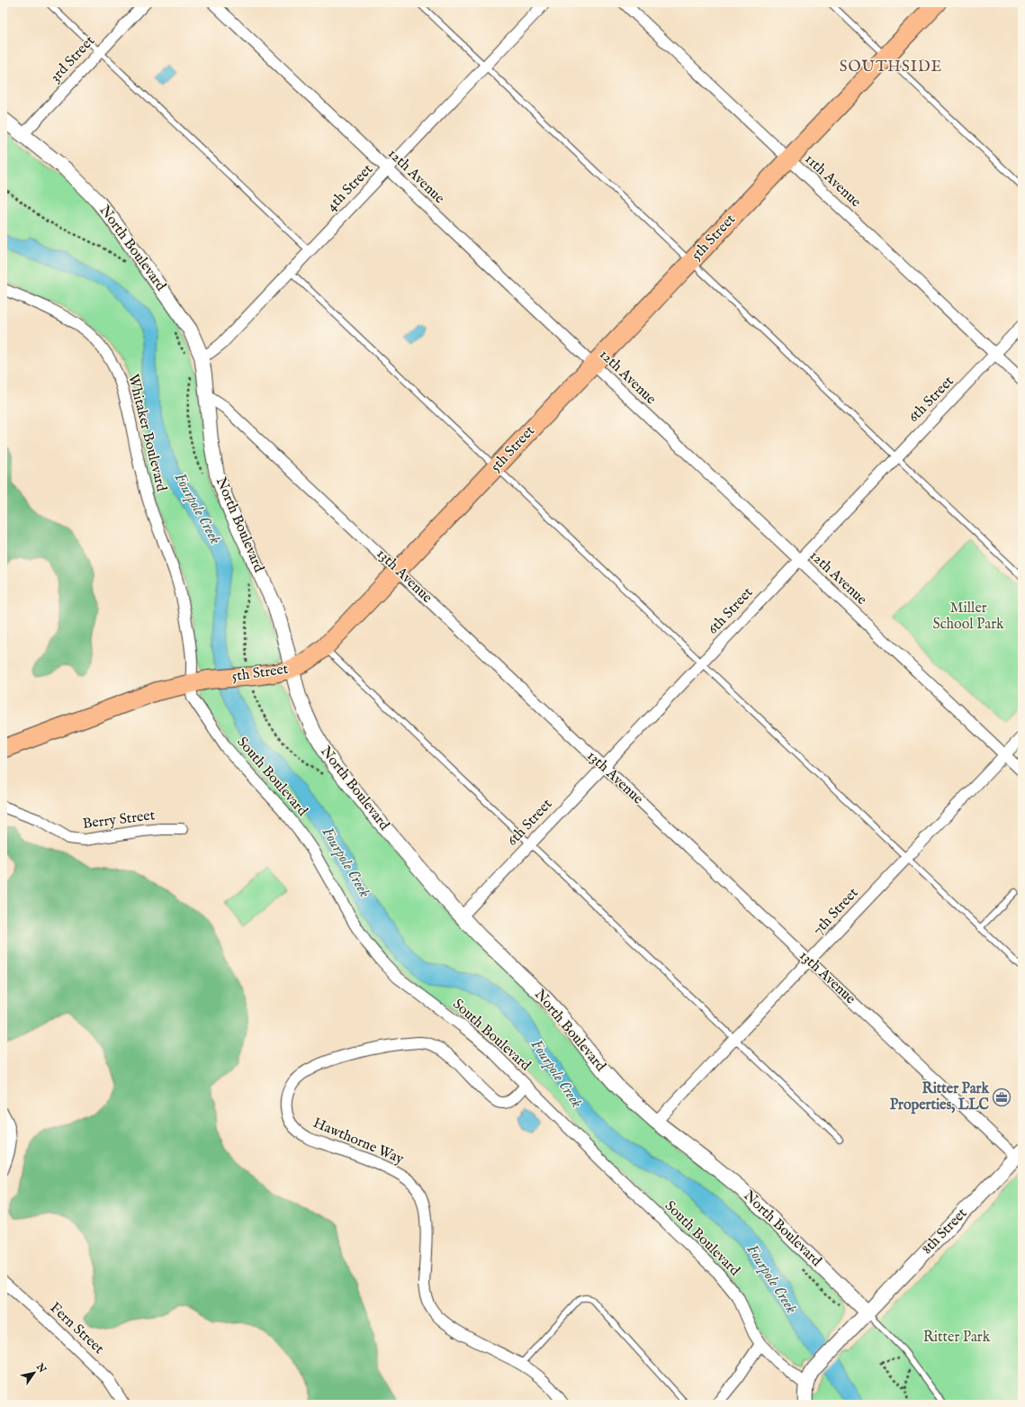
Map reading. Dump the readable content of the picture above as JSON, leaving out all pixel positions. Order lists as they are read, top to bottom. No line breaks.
{"streets":{"main road":["5th Street"],"street":["3rd Street","12th Avenue","11th Avenue","4th Street","North Boulevard","6th Street","Whitaker Boulevard","13th Avenue","South Boulevard","Berry Street","7th Street","Hawthorne Way","8th Street","Fern Street"]},"crossings":[["3rd Street","North Boulevard"],["12th Avenue","4th Street"],["12th Avenue","5th Street"],["12th Avenue","6th Street"],["12th Avenue","7th Street"],["11th Avenue","5th Street"],["11th Avenue","6th Street"],["4th Street","North Boulevard"],["5th Street","North Boulevard"],["5th Street","Whitaker Boulevard"],["5th Street","13th Avenue"],["5th Street","South Boulevard"],["North Boulevard","6th Street"],["North Boulevard","13th Avenue"],["North Boulevard","7th Street"],["North Boulevard","8th Street"],["6th Street","13th Avenue"],["Whitaker Boulevard","South Boulevard"],["13th Avenue","7th Street"],["13th Avenue","8th Street"],["South Boulevard","Hawthorne Way"],["South Boulevard","8th Street"]],"districts":["SOUTHSIDE"],"water":["Fourpole Creek"],"parks":["Miller School Park","Ritter Park"],"places":{"office":["Ritter Park Properties, LLC"]},"north":"top right"}
